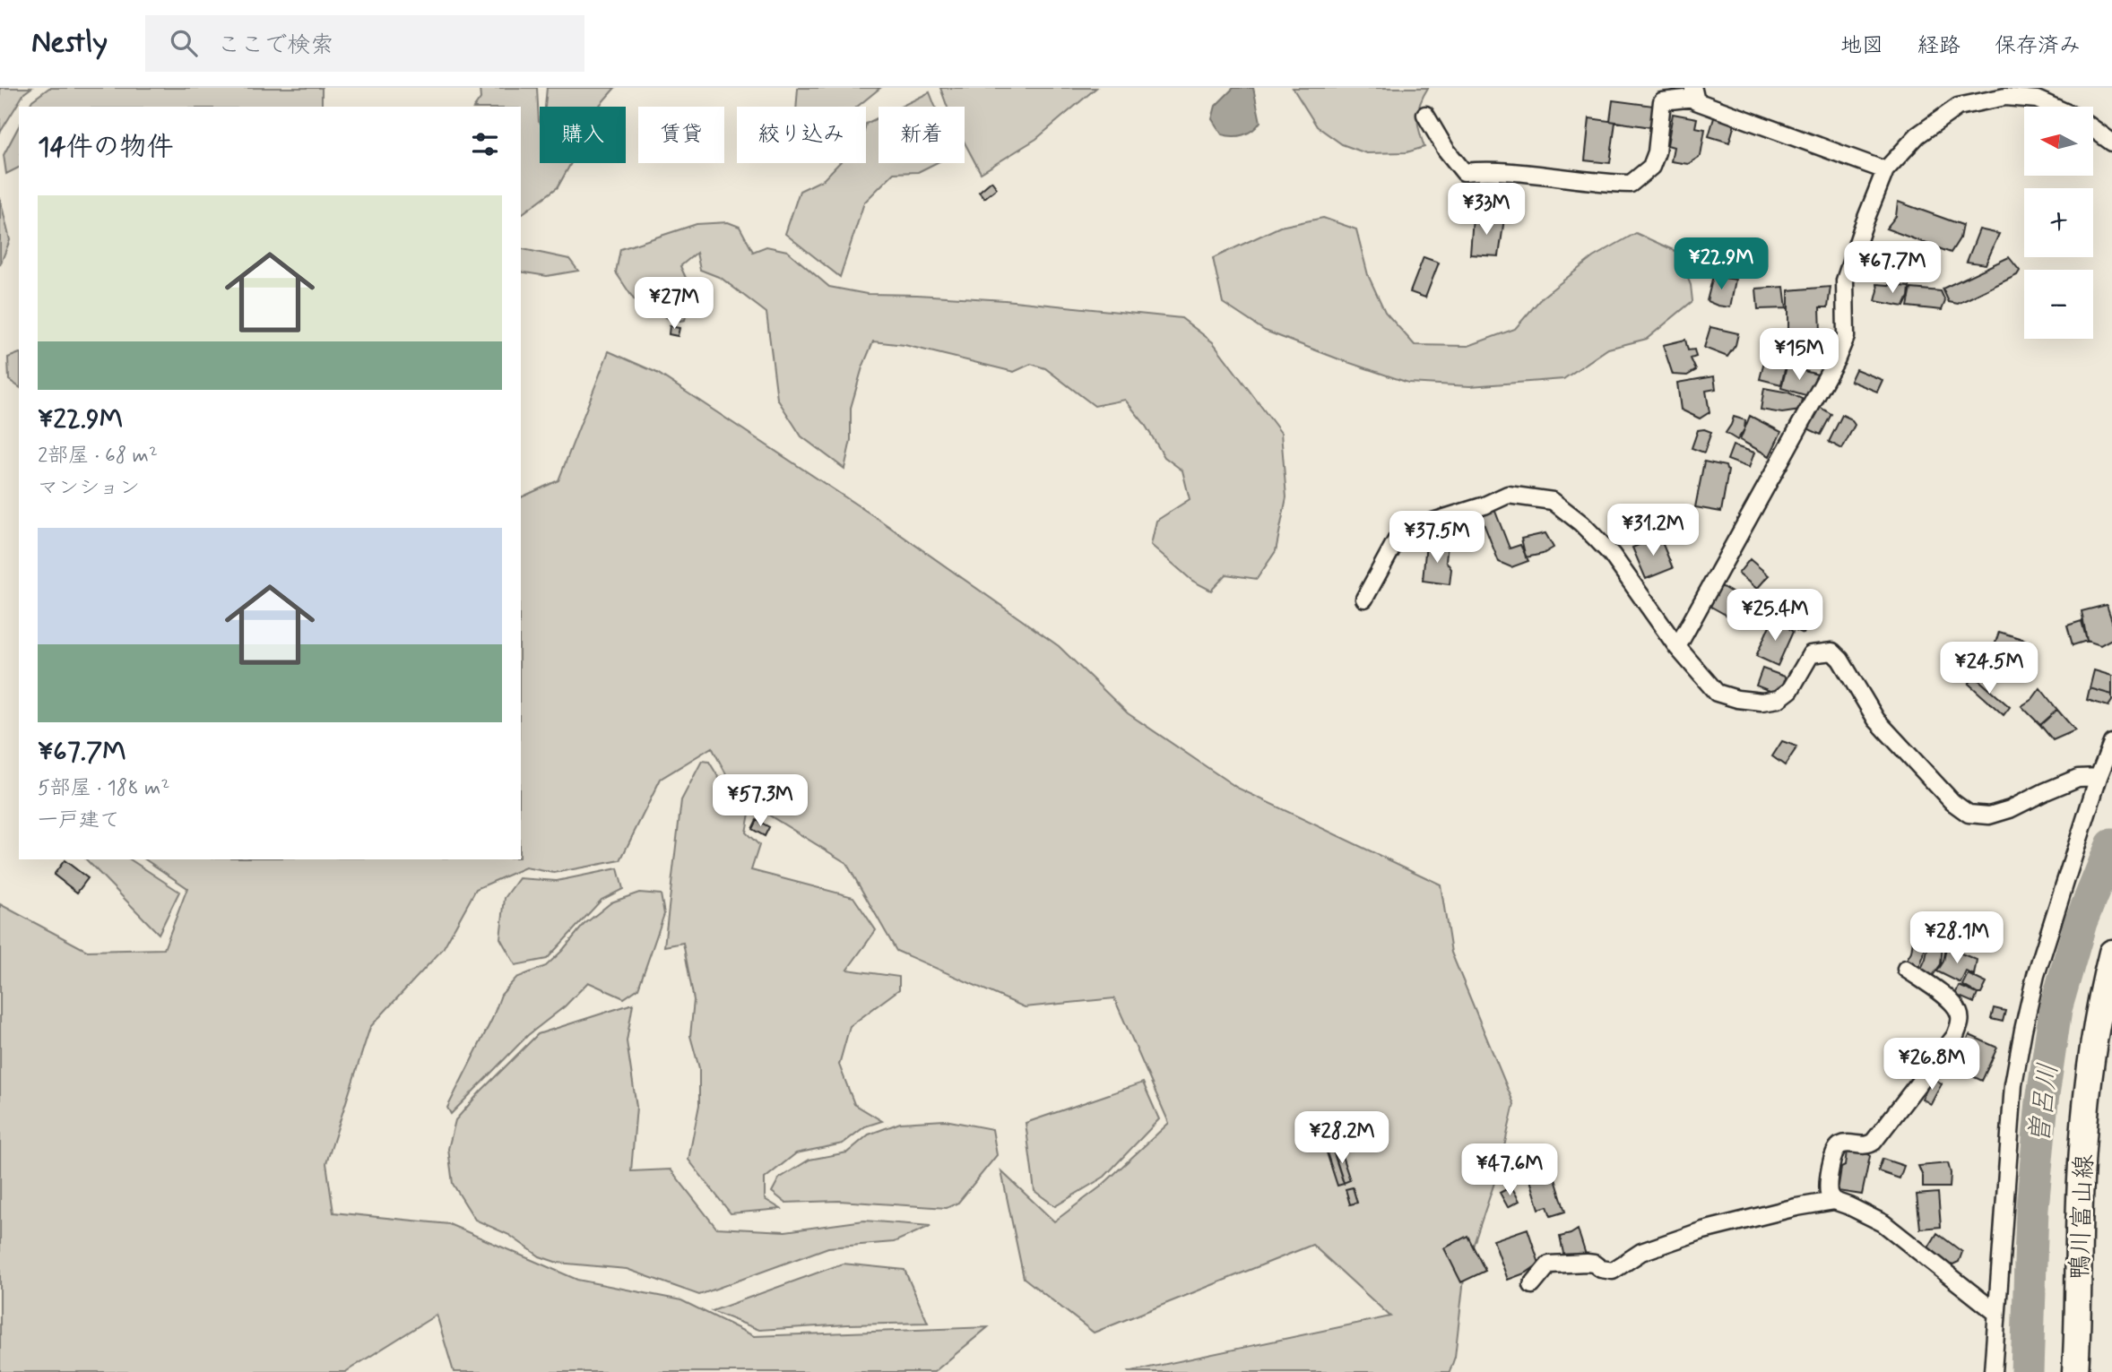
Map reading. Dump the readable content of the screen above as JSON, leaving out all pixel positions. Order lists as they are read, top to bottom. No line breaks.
{"streets":{"main road":["鴨川富山線"]},"water":["曽呂川"],"north":"left","page":{"header":"Nestly","search":"ここで検索","nav":["地図","経路","保存済み"],"map_buttons":["+","−"],"chip":["購入","賃貸","絞り込み","新着"],"heading":"14件の物件","list":[{"name":"¥22.9M","note":"2部屋 · 68 m² · マンション"},{"name":"¥67.7M","note":"5部屋 · 188 m² · 一戸建て"}],"price":["¥33M","¥22.9M","¥67.7M","¥27M","¥15M","¥31.2M","¥37.5M","¥25.4M","¥24.5M","¥57.3M","¥28.1M","¥26.8M","¥28.2M","¥47.6M"]}}
